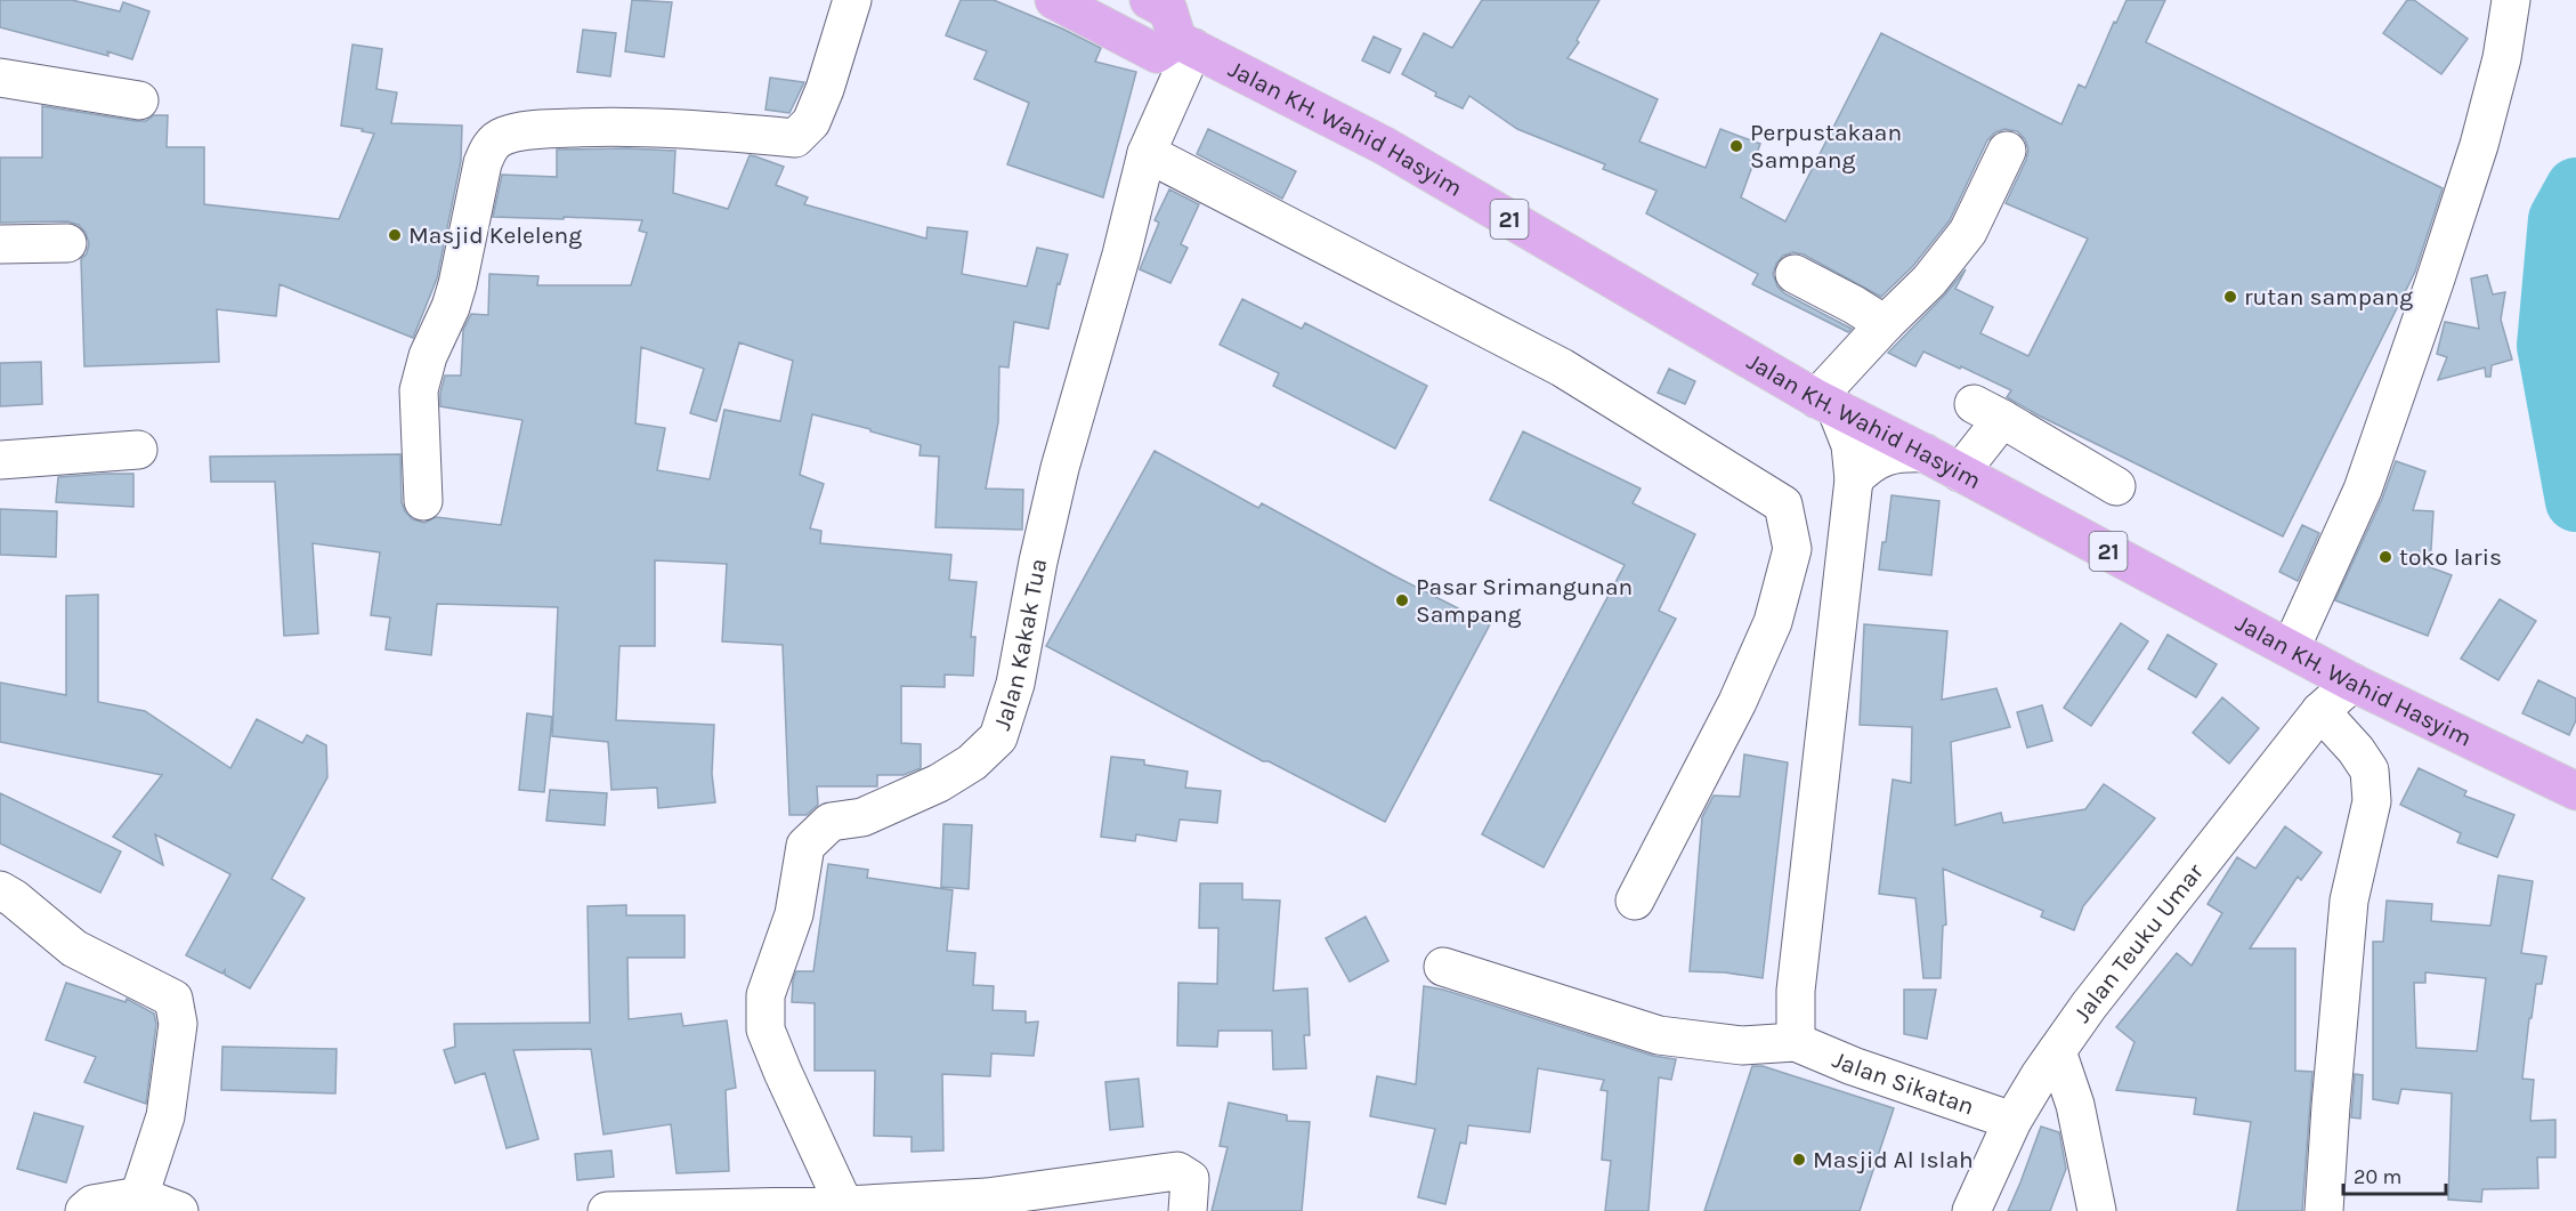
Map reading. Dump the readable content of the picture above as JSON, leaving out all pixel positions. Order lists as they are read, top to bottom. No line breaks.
{"streets":{"highway":["Jalan KH. Wahid Hasyim","21"],"street":["Jalan Kakak Tua","Jalan Teuku Umar","Jalan Sikatan"]},"crossings":[["Jalan KH. Wahid Hasyim","Jalan Kakak Tua"],["Jalan KH. Wahid Hasyim","Jalan Teuku Umar"],["Jalan Teuku Umar","Jalan Sikatan"]],"places":["Perpustakaan Sampang","Masjid Keleleng","rutan sampang","toko laris","Pasar Srimangunan Sampang","Masjid Al Islah"],"scale_bar":"20 m"}
